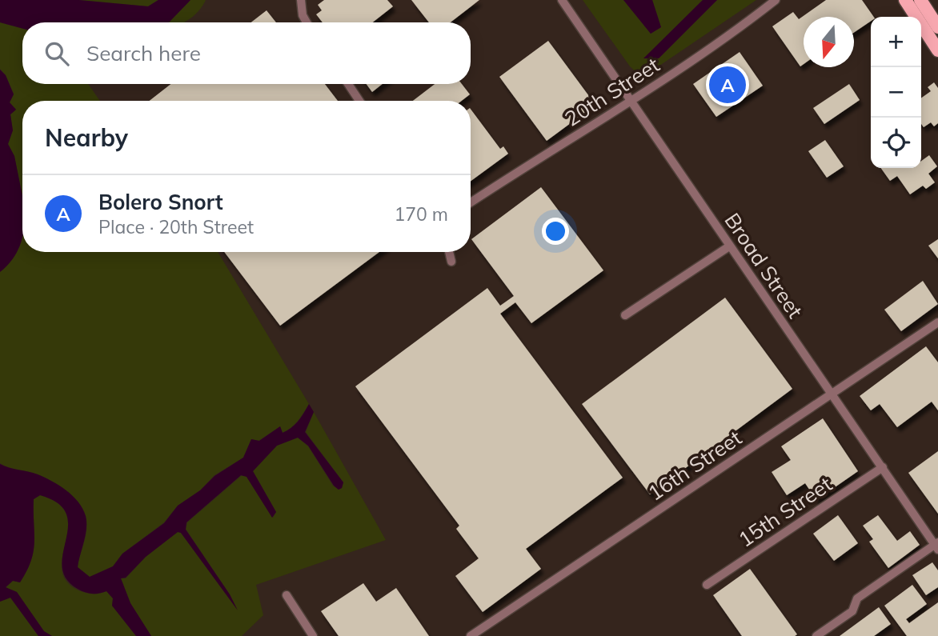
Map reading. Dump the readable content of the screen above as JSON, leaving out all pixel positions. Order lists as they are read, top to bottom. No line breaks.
{"streets":{"street":["20th Street","Broad Street","16th Street","15th Street"]},"crossings":[["20th Street","Broad Street"],["Broad Street","16th Street"],["Broad Street","15th Street"]],"north":"bottom","page":{"map_buttons":["+","−"],"search":"Search here","pins":"A","heading":"Nearby","list":[{"mark":"A","name":"Bolero Snort","note":"Place · 20th Street","value":"170 m"}]}}
